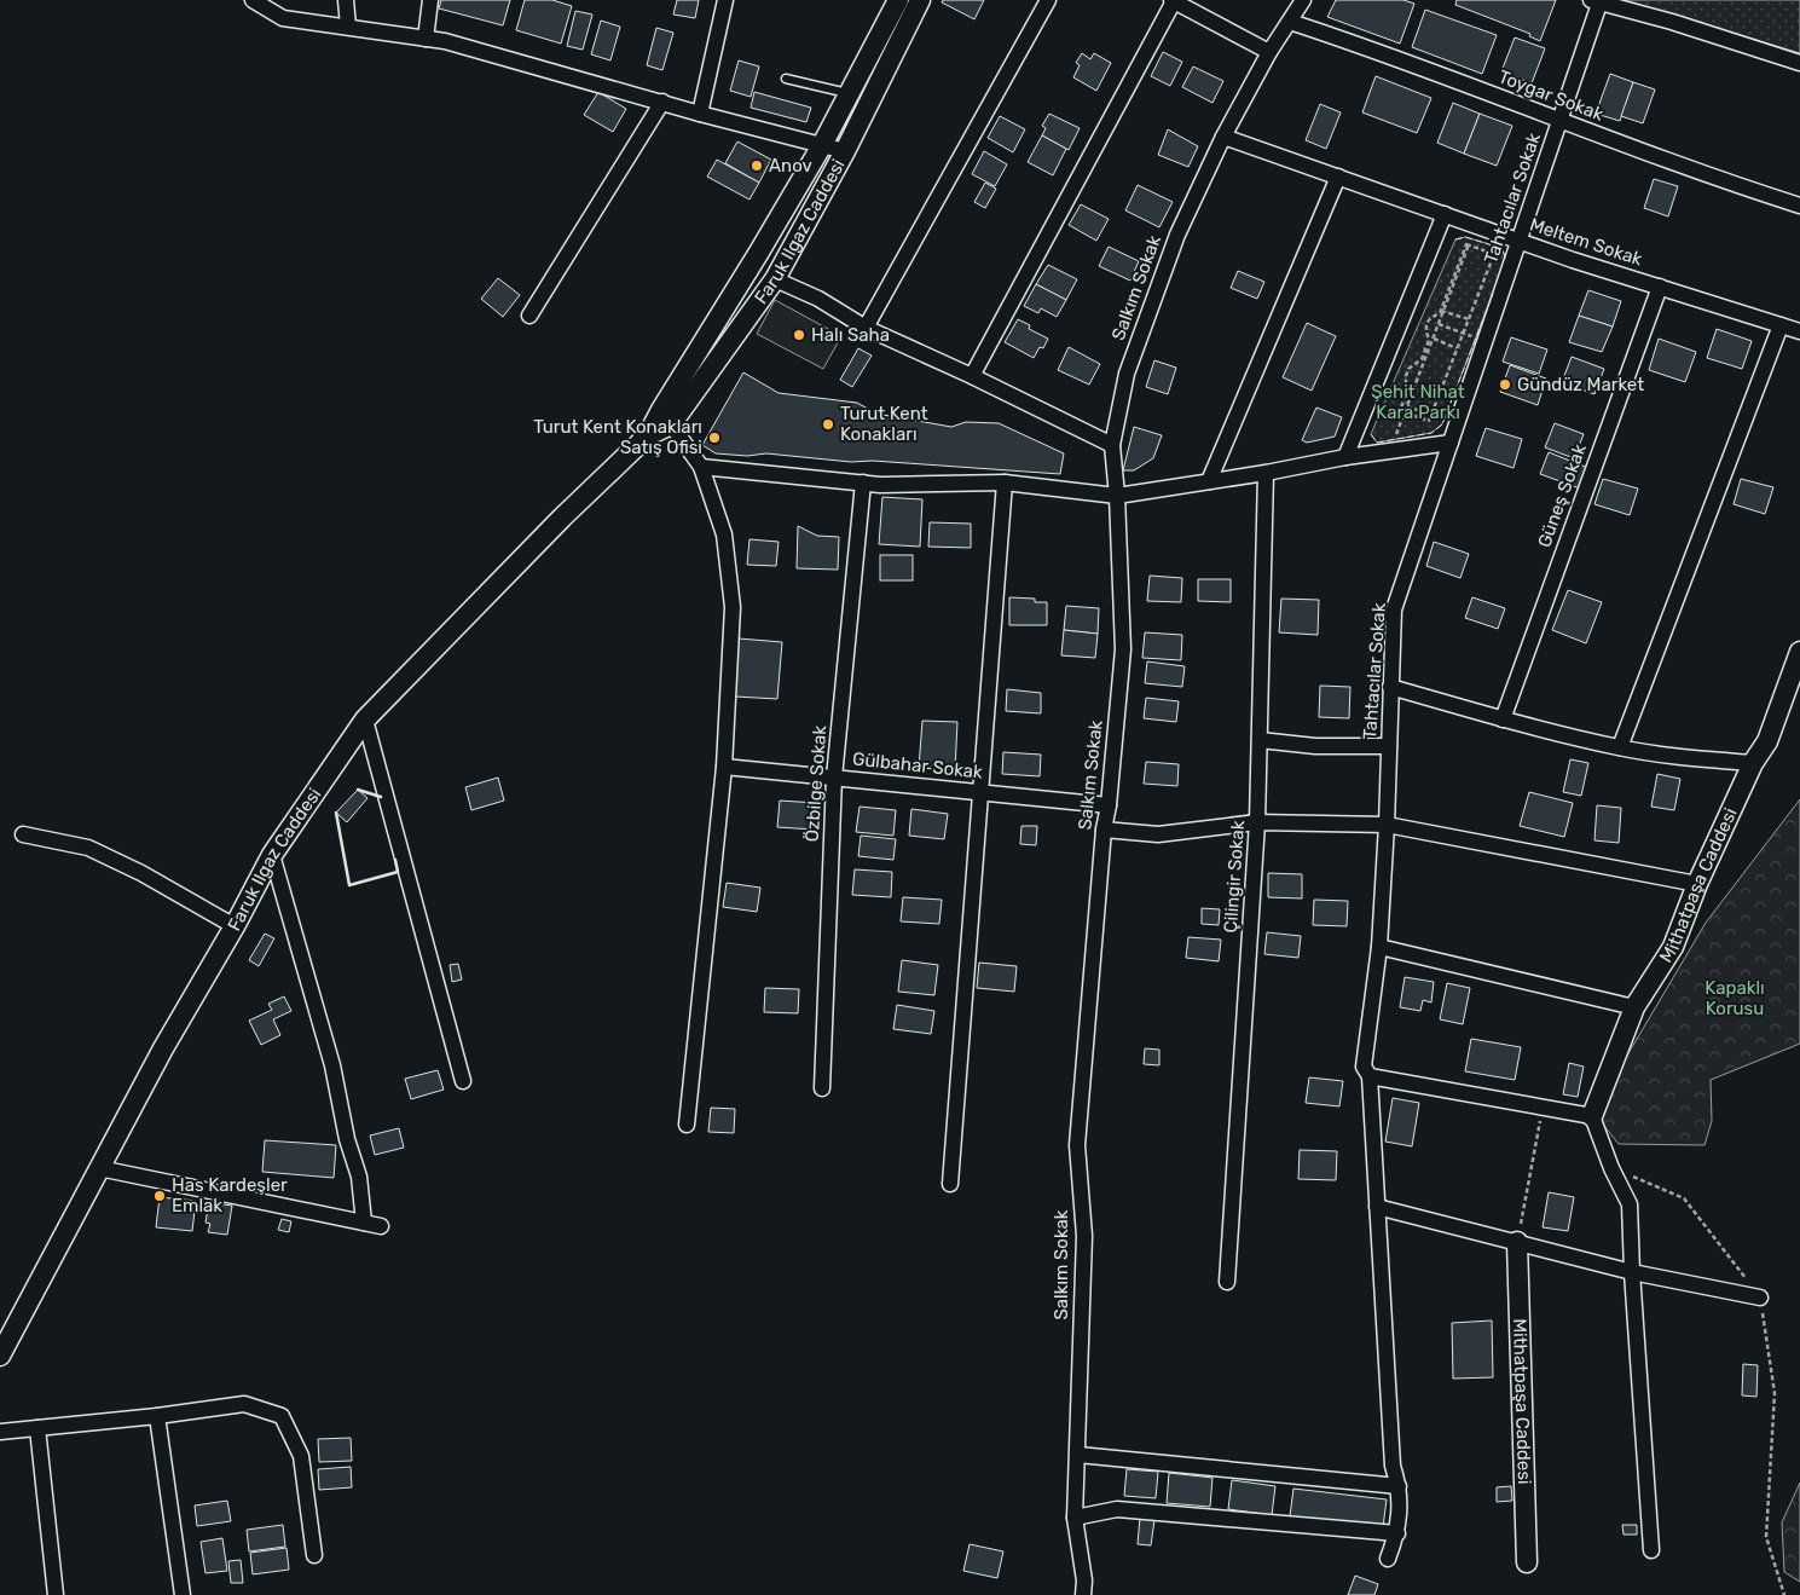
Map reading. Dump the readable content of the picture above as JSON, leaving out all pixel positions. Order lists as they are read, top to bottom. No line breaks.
{"streets":{"street":["Toygar Sokak","Tahtacılar Sokak","Faruk Ilgaz Caddesi","Meltem Sokak","Salkım Sokak","Güneş Sokak","Gülbahar Sokak","Özbilge Sokak","Çilingir Sokak","Mithatpaşa Caddesi"]},"crossings":[["Toygar Sokak","Tahtacılar Sokak"],["Toygar Sokak","Salkım Sokak"],["Tahtacılar Sokak","Meltem Sokak"],["Meltem Sokak","Salkım Sokak"],["Meltem Sokak","Güneş Sokak"],["Salkım Sokak","Gülbahar Sokak"],["Gülbahar Sokak","Özbilge Sokak"]],"parks":["Şehit Nihat Kara Parkı","Kapaklı Korusu"],"places":["Anov","Halı Saha","Gündüz Market","Turut Kent Konakları","Turut Kent Konakları Satış Ofisi","Has Kardeşler Emlak"]}
